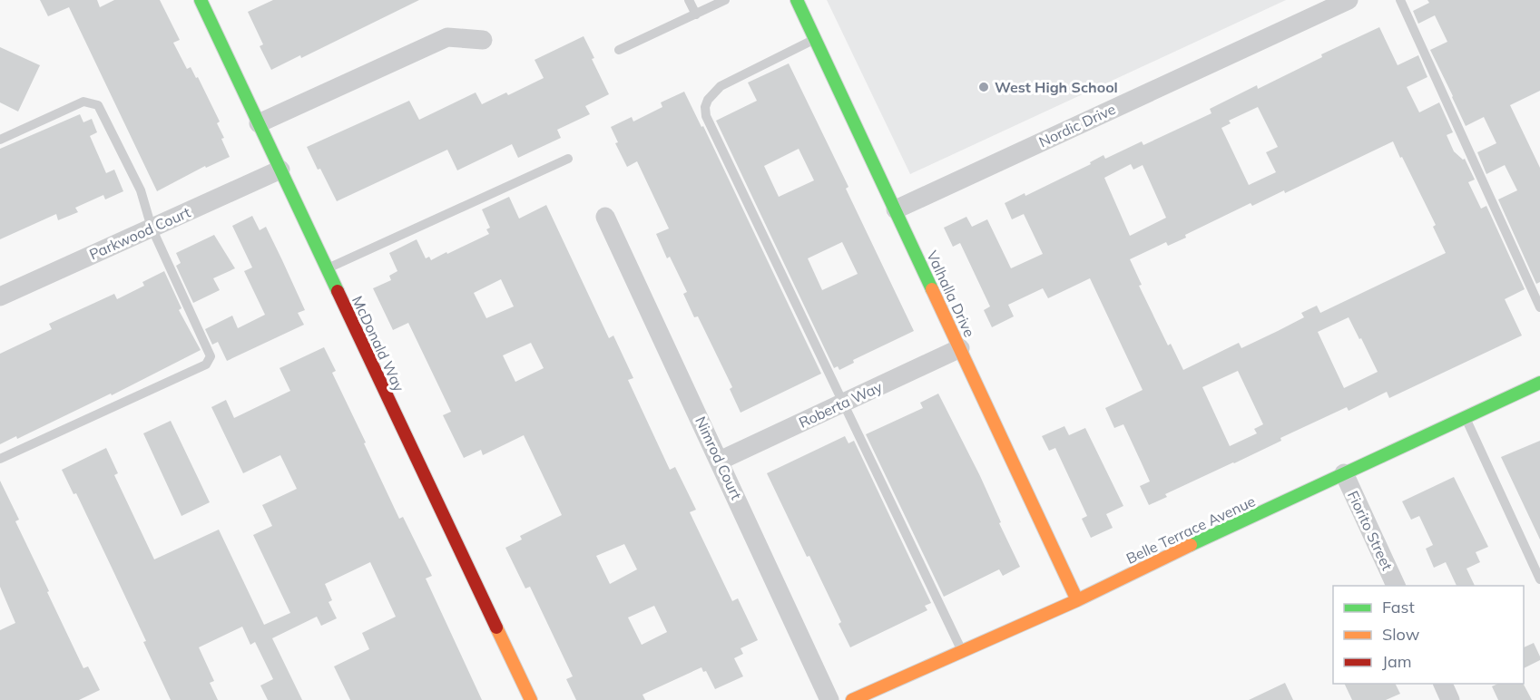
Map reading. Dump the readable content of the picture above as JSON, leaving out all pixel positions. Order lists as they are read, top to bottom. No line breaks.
{"streets":{"street":["Nordic Drive","Parkwood Court","Valhalla Drive","McDonald Way","Roberta Way","Nimrod Court","Belle Terrace Avenue","Fiorito Street"]},"crossings":[["Nordic Drive","Valhalla Drive"],["Parkwood Court","McDonald Way"],["Valhalla Drive","Roberta Way"],["Valhalla Drive","Belle Terrace Avenue"],["Roberta Way","Nimrod Court"],["Belle Terrace Avenue","Fiorito Street"]],"places":["West High School"],"legend":["Fast","Slow","Jam"]}
